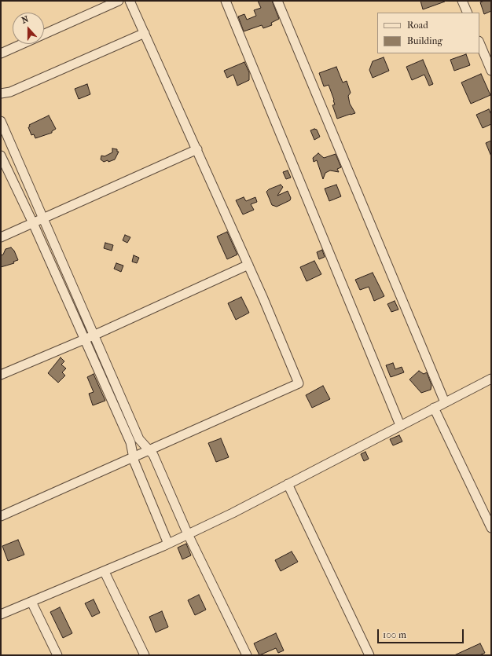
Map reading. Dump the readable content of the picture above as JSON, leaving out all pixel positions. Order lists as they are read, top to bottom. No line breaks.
{"legend":["Road","Building"],"scale_bar":"100 m","north":"top"}
